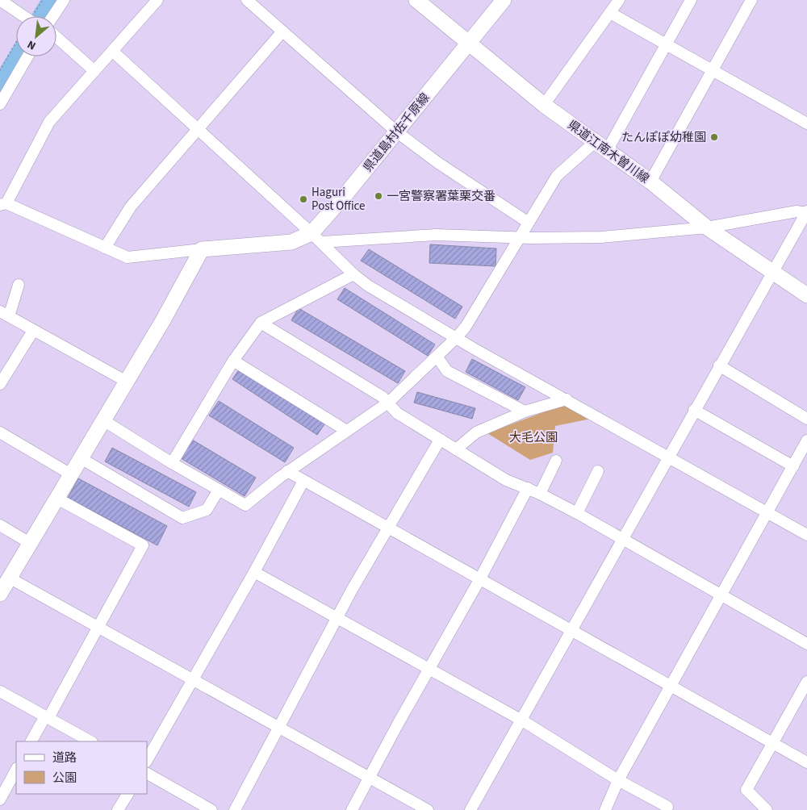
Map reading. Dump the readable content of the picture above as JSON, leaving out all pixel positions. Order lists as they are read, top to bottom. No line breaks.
{"streets":{"main road":["県道島村佐千原線","県道江南木曽川線"]},"crossings":[["県道島村佐千原線","県道江南木曽川線"]],"parks":["大毛公園"],"places":["たんぽぽ幼稚園","一宮警察署葉栗交番","Haguri Post Office"],"legend":["道路","公園"],"north":"bottom left"}
